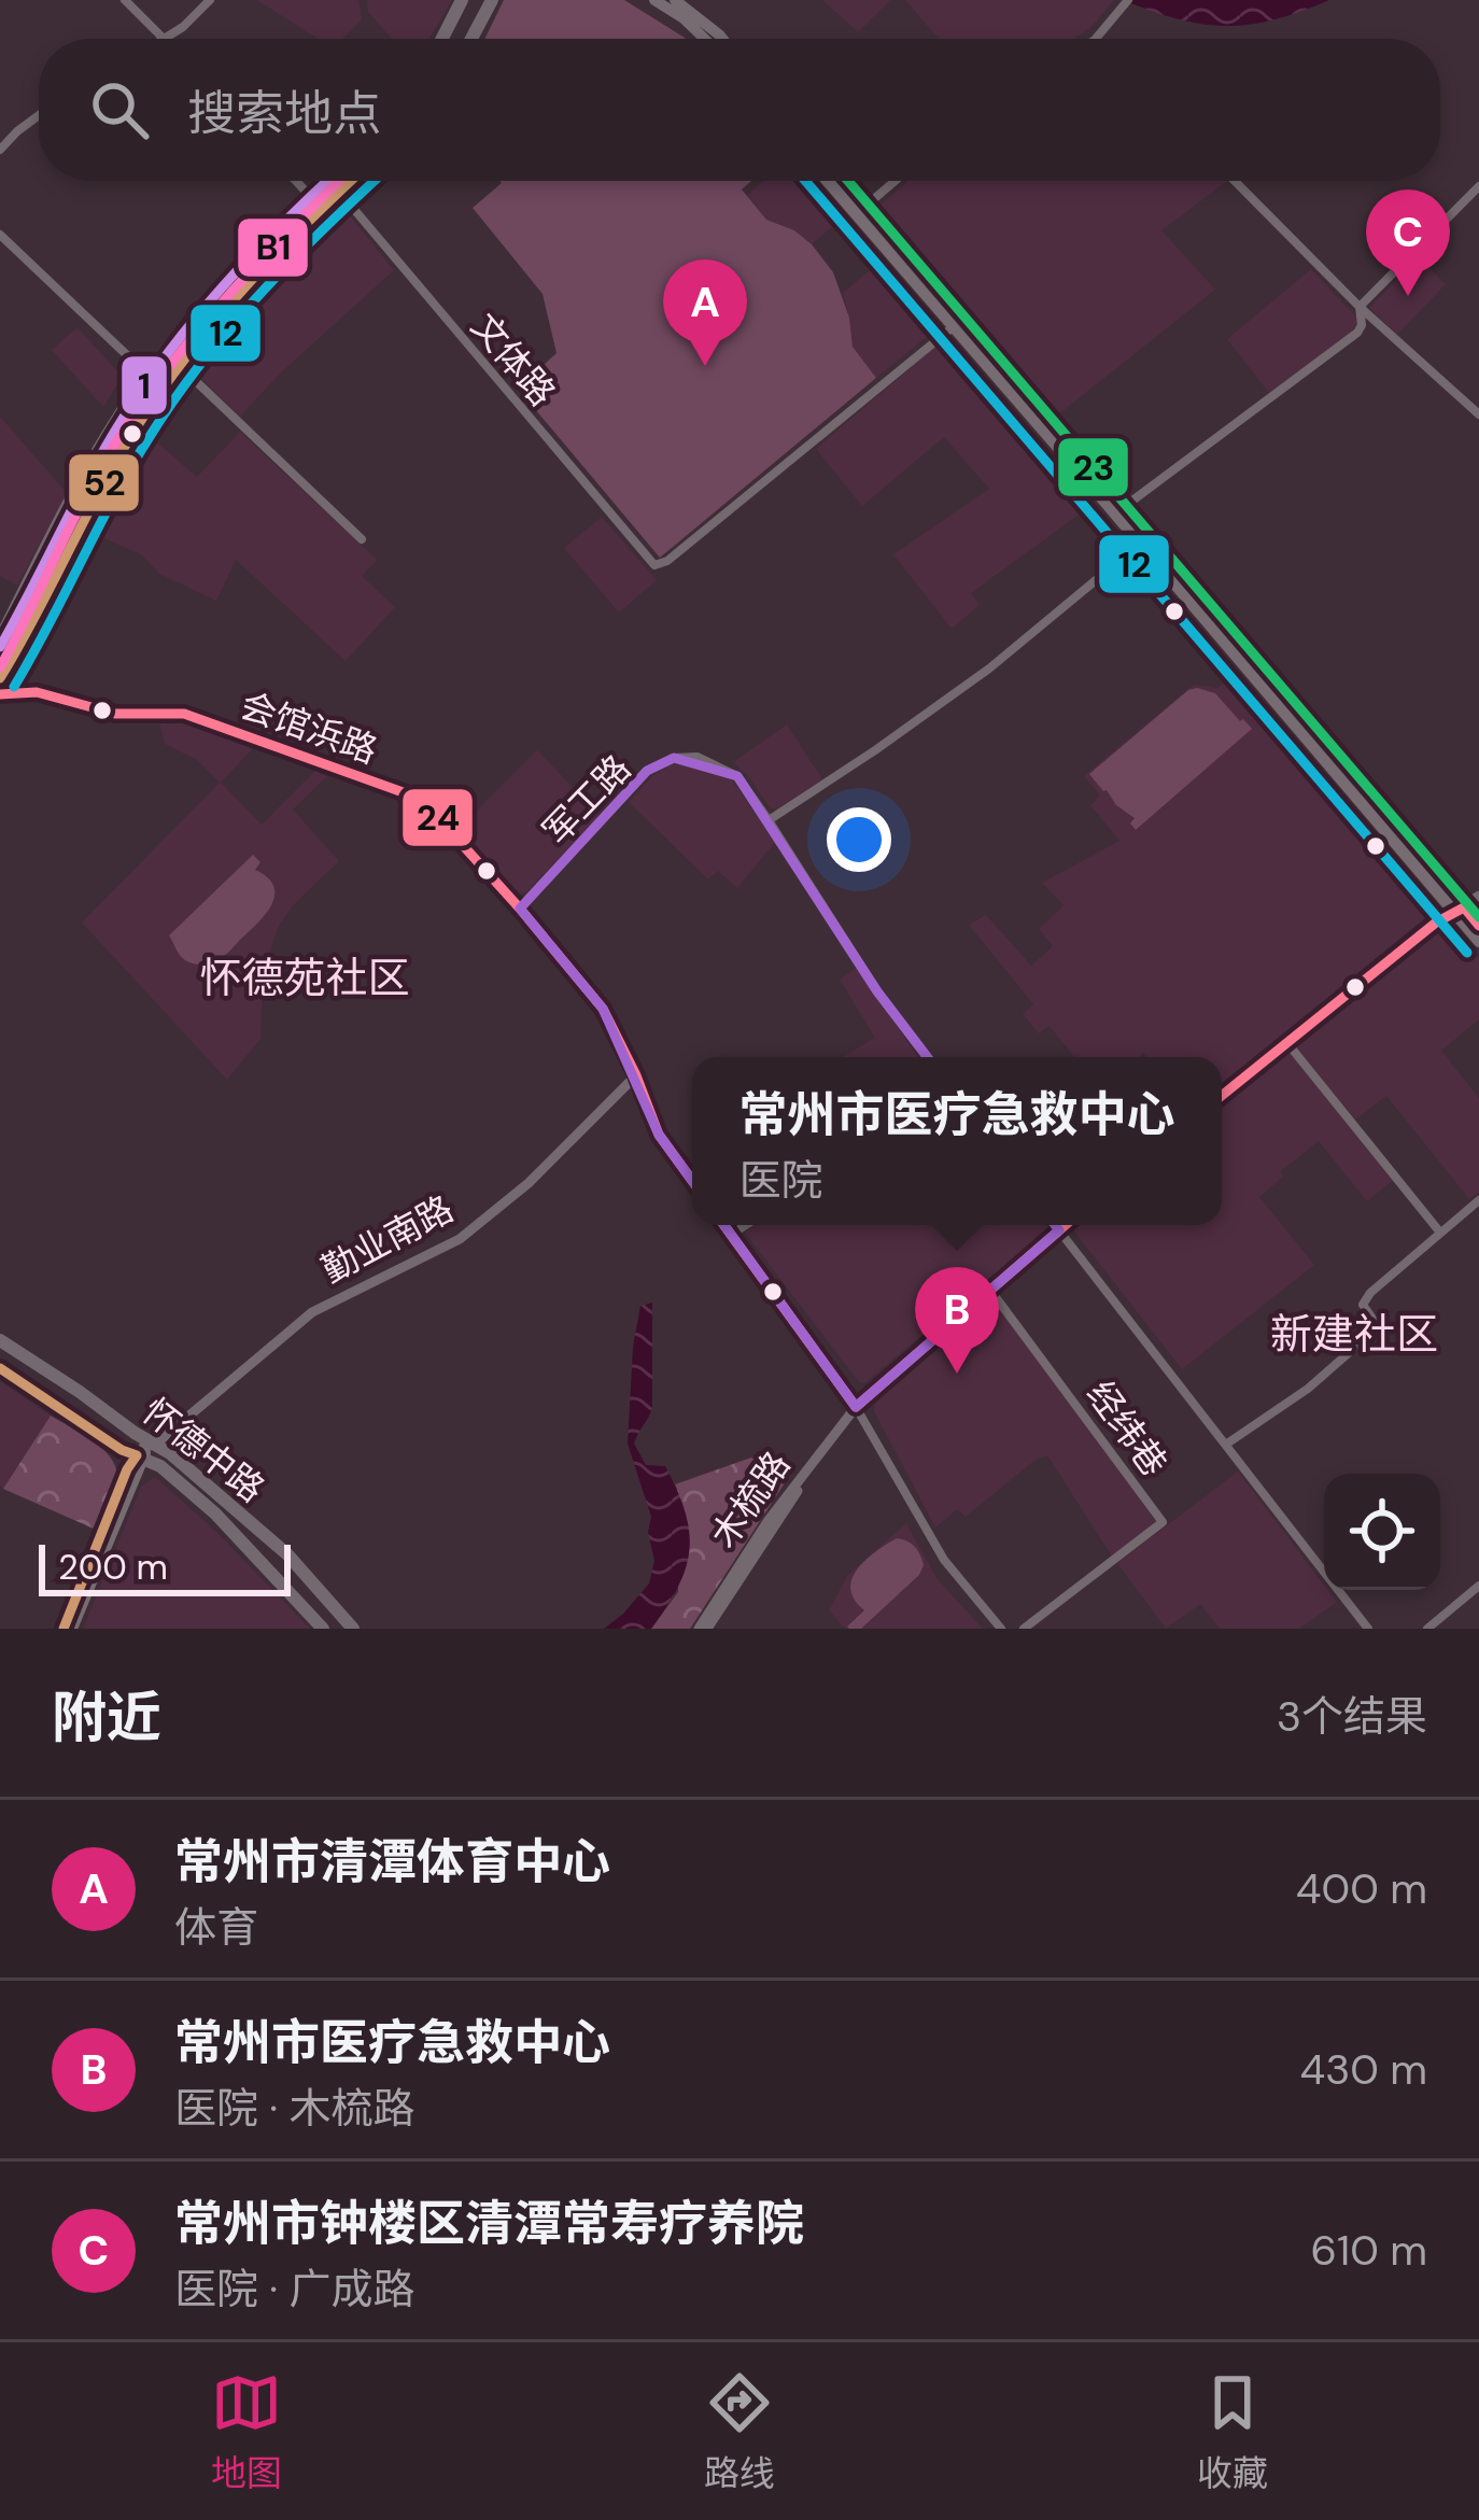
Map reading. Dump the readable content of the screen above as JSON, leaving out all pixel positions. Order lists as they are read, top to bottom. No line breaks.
{"streets":{"main road":["怀德中路"],"street":["文体路","会馆浜路","军工路","勤业南路","经纬巷","木梳路"]},"crossings":[["会馆浜路","军工路"],["会馆浜路","勤业南路"],["勤业南路","怀德中路"],["经纬巷","木梳路"]],"districts":["怀德苑社区","新建社区"],"lines":["transit line 12","transit line 23","transit line 52","transit line 1","transit line B1","transit line 24"],"scale_bar":"200 m","page":{"search":"搜索地点","pins":["C","A","B"],"popup":["常州市医疗急救中心","医院"],"scale":"200 m","heading":["附近","3个结果"],"list":[{"mark":"A","name":"常州市清潭体育中心","note":"体育","value":"400 m"},{"mark":"B","name":"常州市医疗急救中心","note":"医院 · 木梳路","value":"430 m"},{"mark":"C","name":"常州市钟楼区清潭常寿疗养院","note":"医院 · 广成路","value":"610 m"}],"nav":["地图","路线","收藏"]}}
